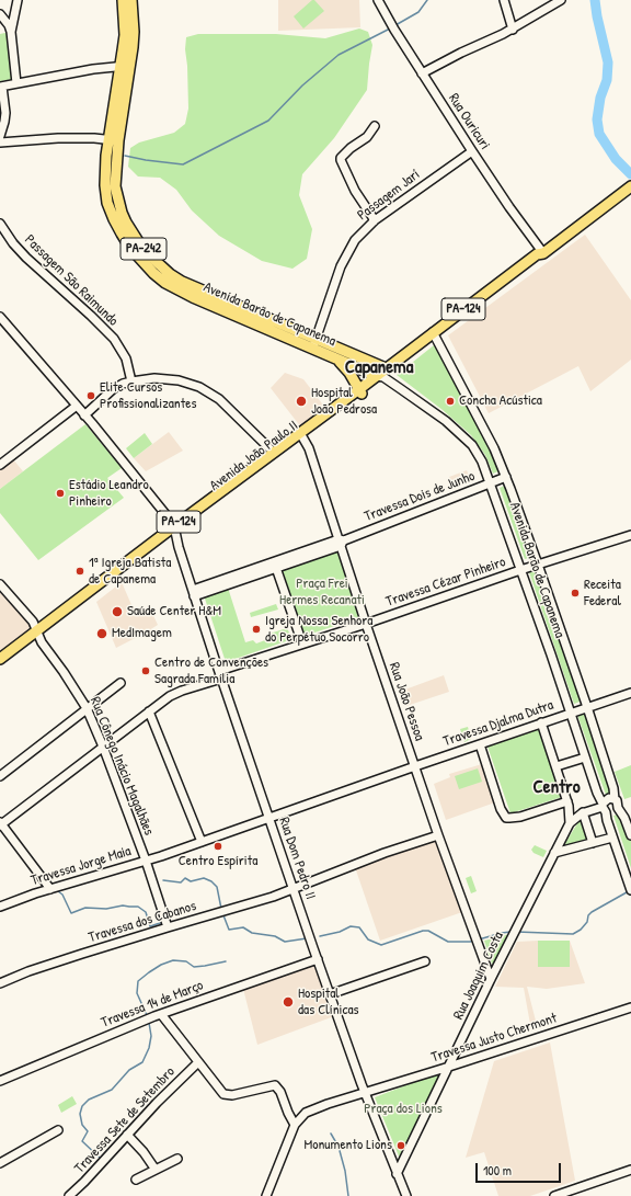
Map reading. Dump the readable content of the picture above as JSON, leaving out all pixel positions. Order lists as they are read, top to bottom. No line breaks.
{"streets":{"main road":["PA-242","PA-124","Avenida Barão de Capanema","Avenida João Paulo II"],"street":["Rua Ouricuri","Passagem Jarí","Passagem São Raimundo","Travessa Dois de Junho","Travessa Cézar Pinheiro","Rua João Pessoa","Travessa Djalma Dutra","Rua Cônego Inácio Magalhães","Rua Dom Pedro II","Travessa Jorge Maia","Travessa dos Cabanos","Rua Joaquim Costa","Travessa 14 de Março","Travessa Justo Chermont","Travessa Sete de Setembro"]},"crossings":[["Rua Ouricuri","Passagem Jarí"],["Rua Ouricuri","Avenida João Paulo II"],["Passagem Jarí","Avenida Barão de Capanema"],["Avenida Barão de Capanema","Avenida João Paulo II"],["Avenida Barão de Capanema","Travessa Dois de Junho"],["Avenida Barão de Capanema","Travessa Cézar Pinheiro"],["Avenida Barão de Capanema","Travessa Djalma Dutra"],["Avenida Barão de Capanema","Rua Joaquim Costa"],["Avenida João Paulo II","Rua João Pessoa"],["Avenida João Paulo II","Rua Cônego Inácio Magalhães"],["Avenida João Paulo II","Rua Dom Pedro II"],["Travessa Dois de Junho","Rua João Pessoa"],["Travessa Dois de Junho","Rua Dom Pedro II"],["Travessa Cézar Pinheiro","Rua João Pessoa"],["Travessa Cézar Pinheiro","Rua Cônego Inácio Magalhães"],["Travessa Cézar Pinheiro","Rua Dom Pedro II"],["Rua João Pessoa","Travessa Djalma Dutra"],["Rua João Pessoa","Travessa dos Cabanos"],["Rua João Pessoa","Rua Joaquim Costa"],["Travessa Djalma Dutra","Rua Dom Pedro II"],["Travessa Djalma Dutra","Travessa Jorge Maia"],["Rua Cônego Inácio Magalhães","Travessa Jorge Maia"],["Rua Cônego Inácio Magalhães","Travessa dos Cabanos"],["Rua Dom Pedro II","Travessa Jorge Maia"],["Rua Dom Pedro II","Travessa dos Cabanos"],["Rua Dom Pedro II","Rua Joaquim Costa"],["Rua Dom Pedro II","Travessa 14 de Março"],["Rua Dom Pedro II","Travessa Justo Chermont"],["Rua Joaquim Costa","Travessa Justo Chermont"]],"districts":["Capanema","Centro"],"parks":["Praça Frei Hermes Recanati","Praça dos Lions"],"places":["Elite Cursos Profissionalizantes","Hospital João Pedrosa","Concha Acústica","Estádio Leandro Pinheiro","1ª Igreja Batista de Capanema","Receita Federal","Saúde Center H&M","Igreja Nossa Senhora do Perpétuo Socorro","MedImagem","Centro de Convenções Sagrada Família","Centro Espírita","Hospital das Clínicas","Monumento Lions"],"scale_bar":"100 m"}
